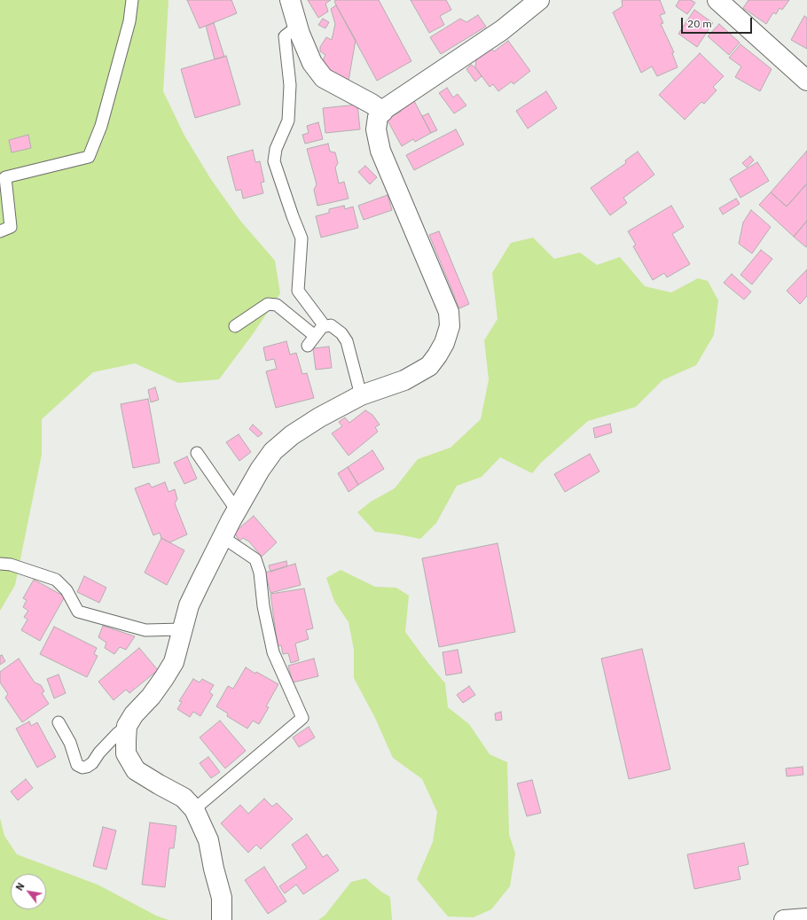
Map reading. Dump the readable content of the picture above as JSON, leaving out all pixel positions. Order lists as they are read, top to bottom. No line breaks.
{"scale_bar":"20 m","north":"top left"}
